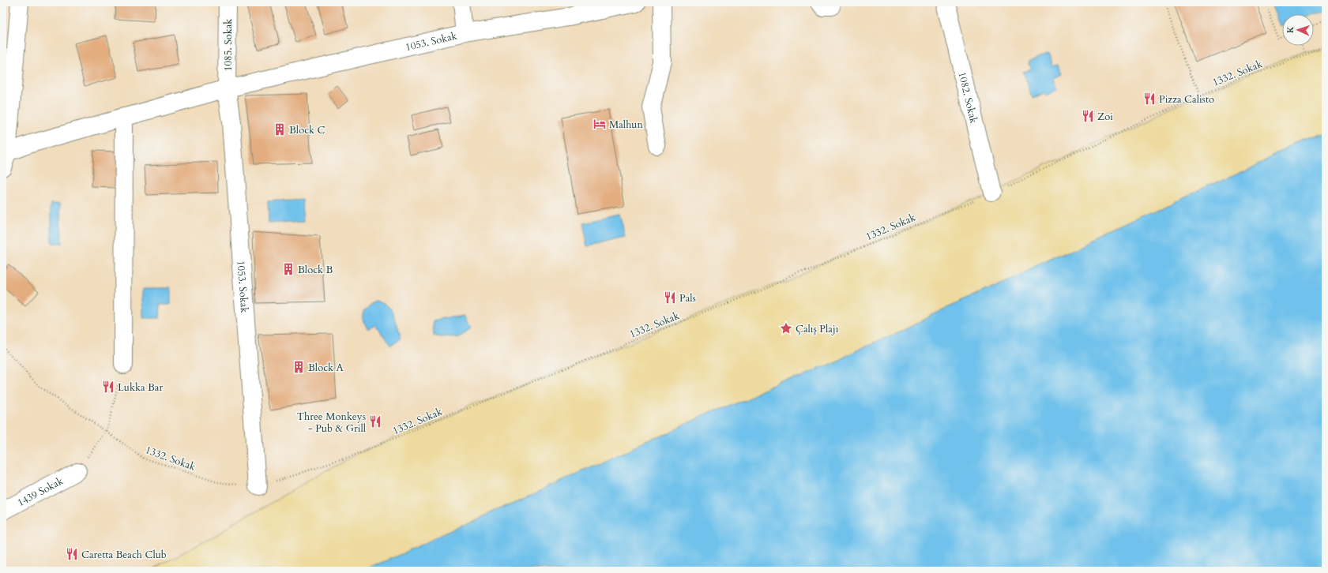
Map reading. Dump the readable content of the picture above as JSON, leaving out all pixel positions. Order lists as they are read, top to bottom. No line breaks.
{"streets":{"street":["1053. Sokak","1085. Sokak","1082. Sokak","1439 Sokak"],"path":["1332. Sokak"]},"crossings":[["1053. Sokak","1085. Sokak"],["1053. Sokak","1332. Sokak"],["1332. Sokak","1082. Sokak"]],"places":{"restaurant":["Pizza Calisto","Zoi","Pals","Lukka Bar","Three Monkeys - Pub & Grill","Caretta Beach Club"],"hotel":["Malhun"],"building":["Block C","Block B","Block A"],"place":["Çalış Plajı"]},"north":"left"}
